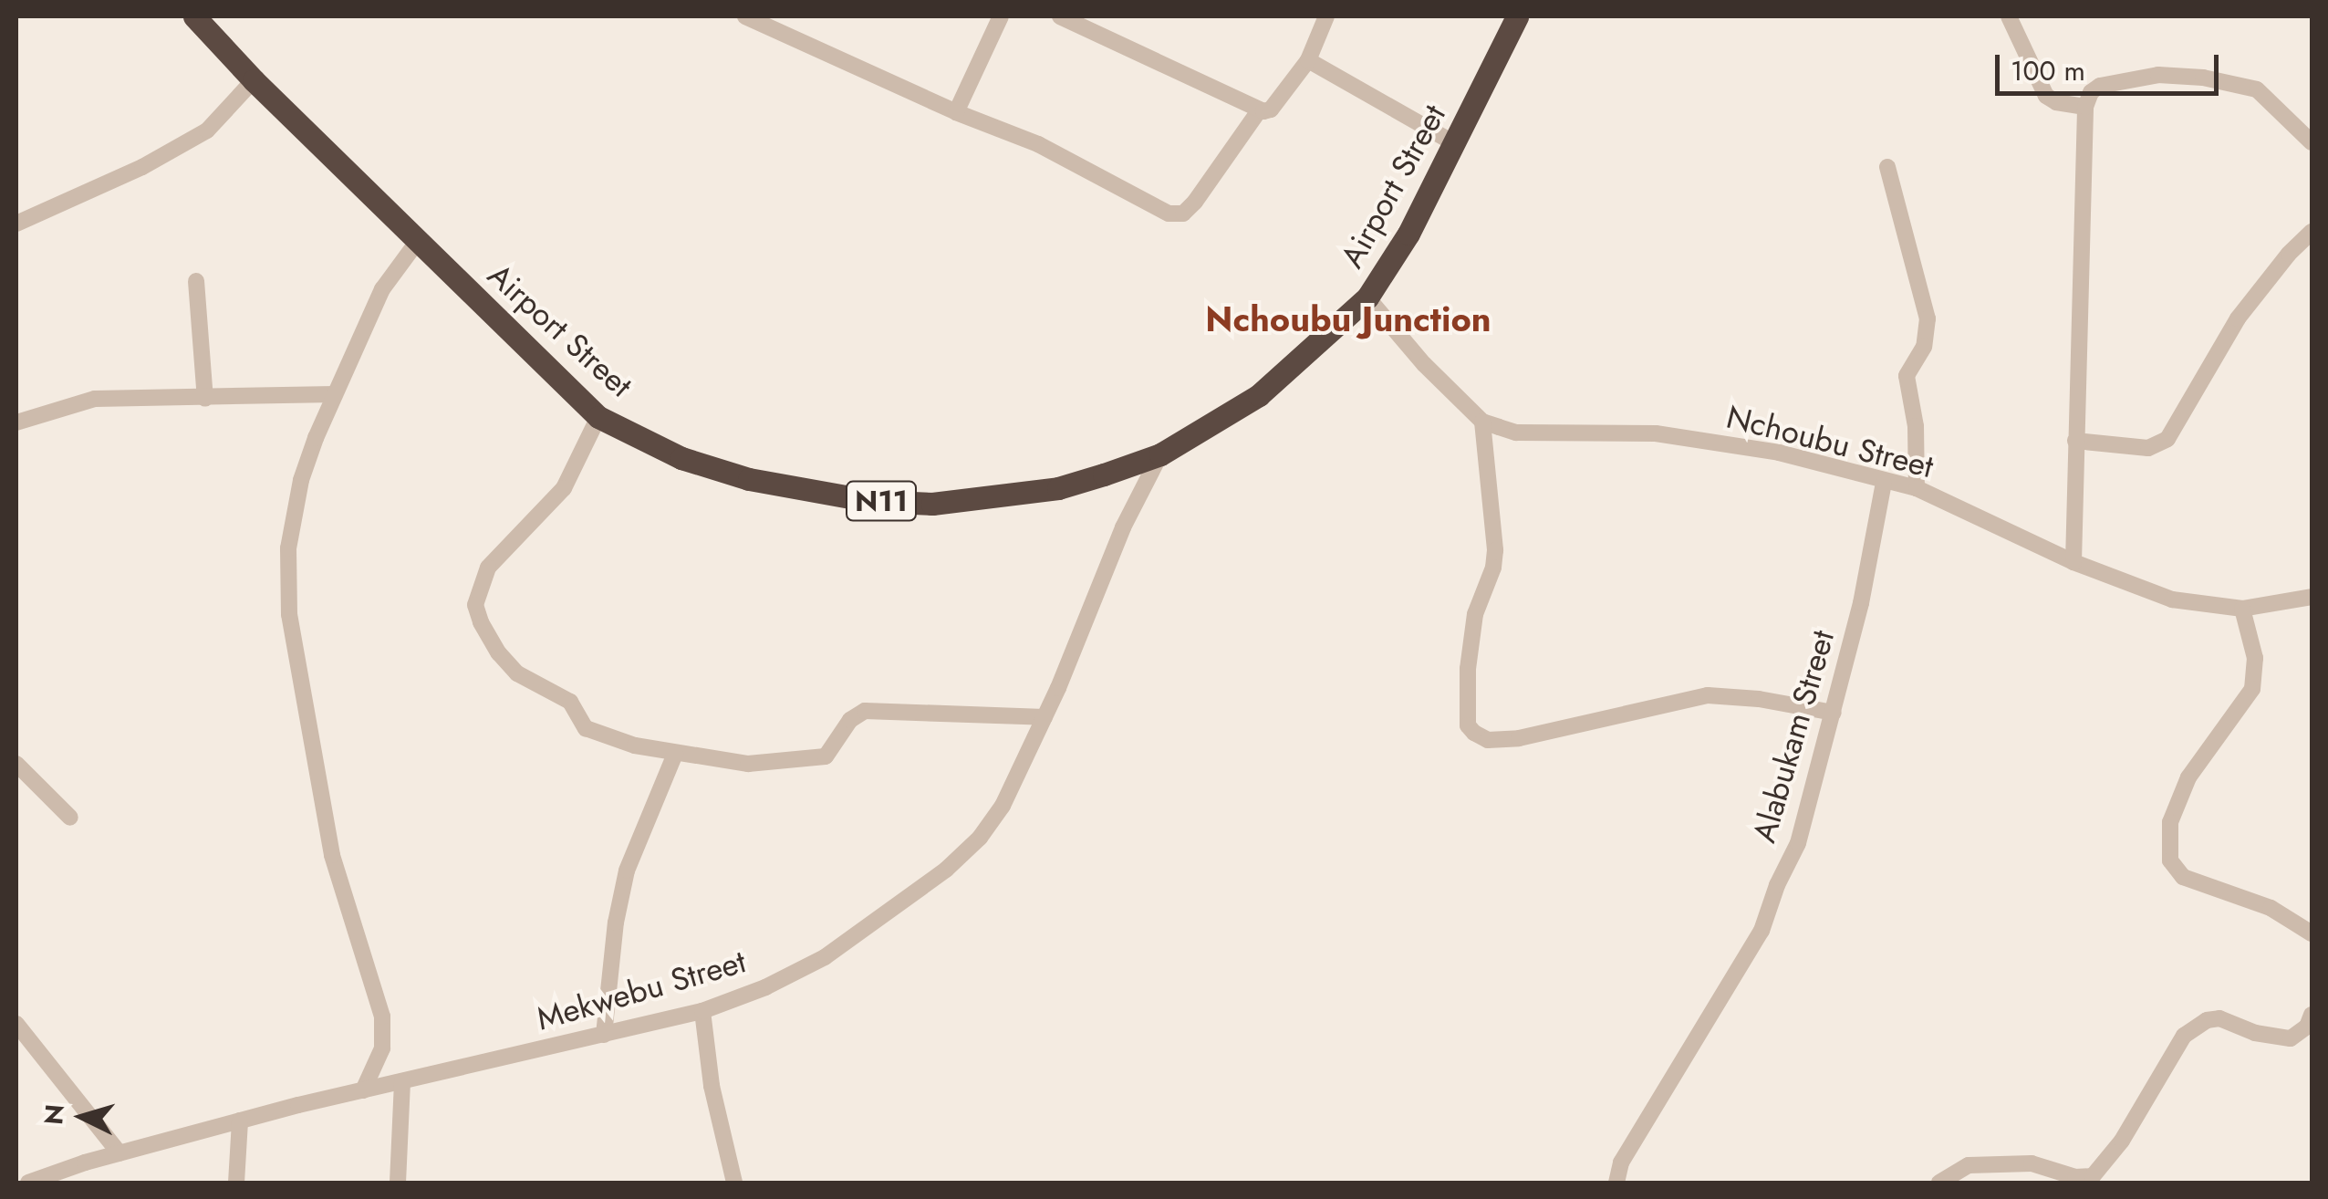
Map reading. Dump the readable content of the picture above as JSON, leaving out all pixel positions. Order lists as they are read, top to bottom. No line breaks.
{"streets":{"highway":["Airport Street","N11"],"street":["Nchoubu Street","Alabukam Street","Mekwebu Street"]},"crossings":[["Airport Street","Nchoubu Street"],["Airport Street","Mekwebu Street"],["Nchoubu Street","Alabukam Street"]],"districts":["Nchoubu Junction"],"scale_bar":"100 m","north":"left"}
